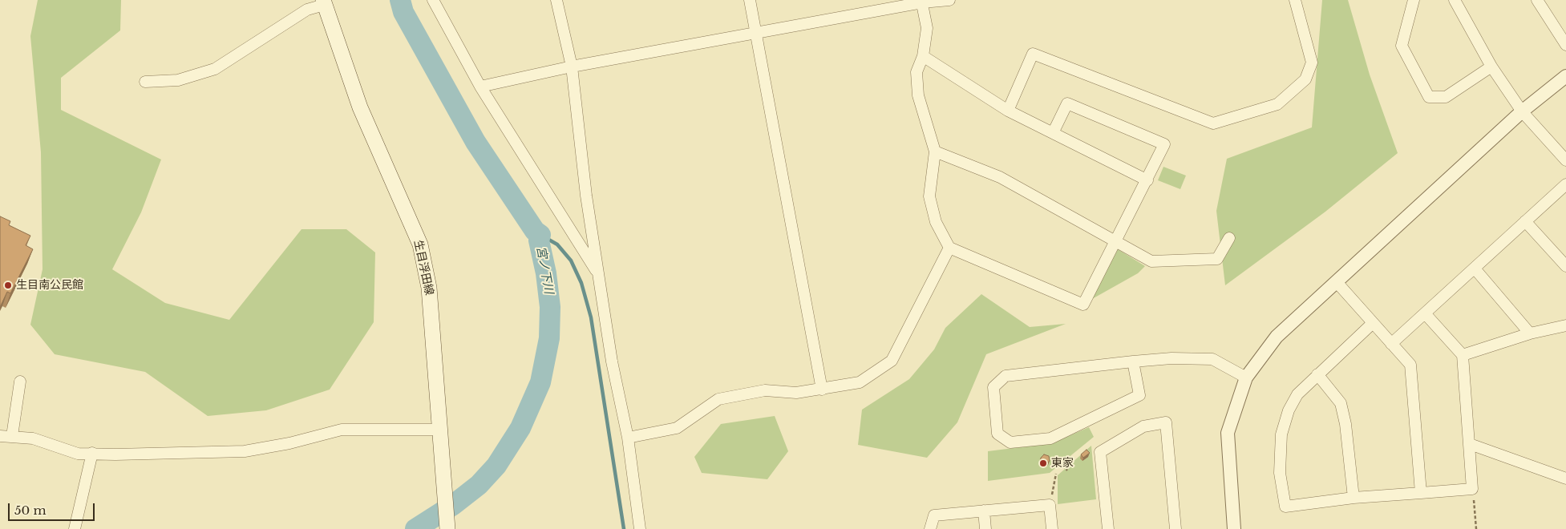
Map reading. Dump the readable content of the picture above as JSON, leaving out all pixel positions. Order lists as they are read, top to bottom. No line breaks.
{"streets":{"main road":["生目浮田線"]},"water":["宮ノ下川"],"places":["生目南公民館","東家"],"scale_bar":"50 m"}
